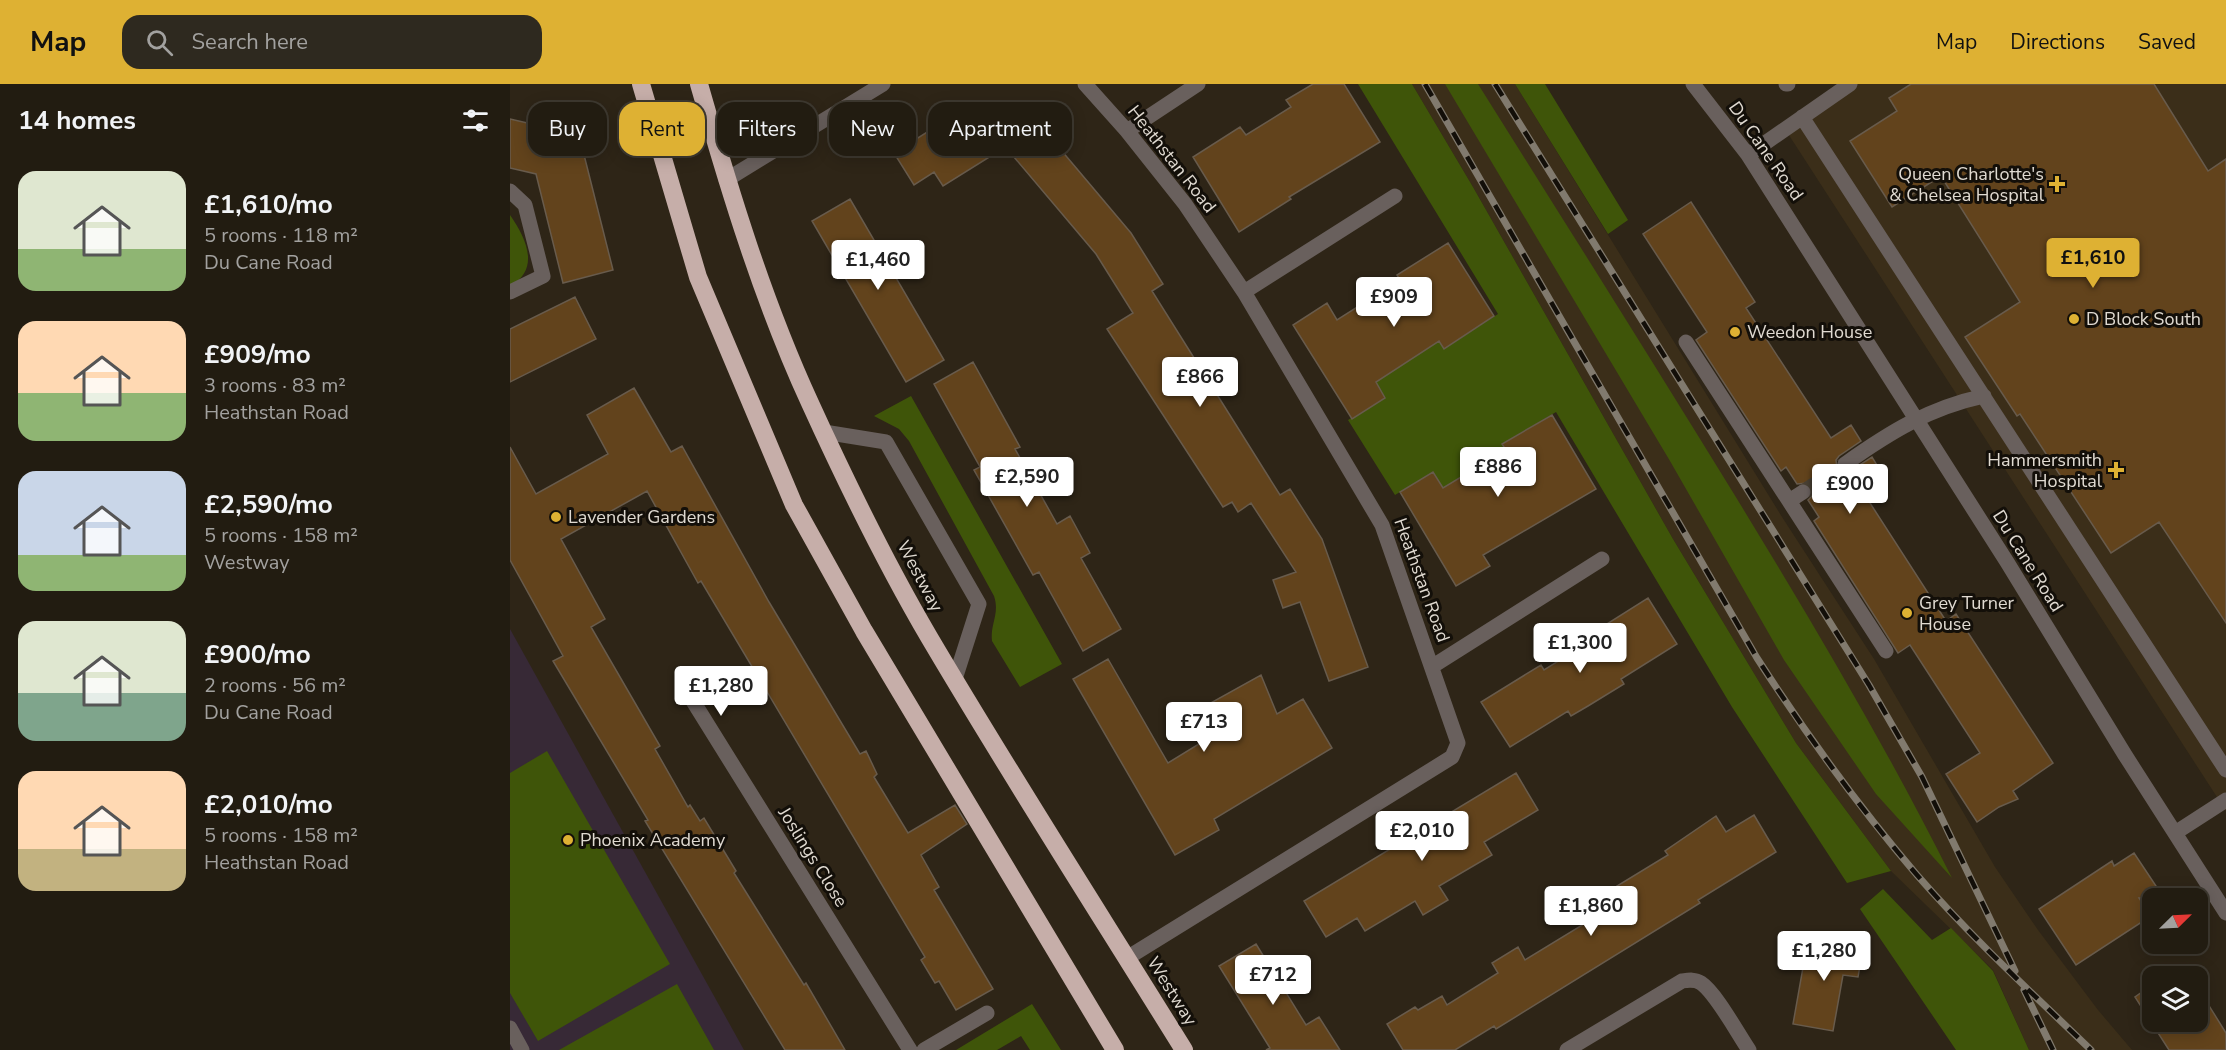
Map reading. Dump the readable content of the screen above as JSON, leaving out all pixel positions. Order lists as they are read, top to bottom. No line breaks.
{"streets":{"highway":["Westway"],"street":["Du Cane Road","Heathstan Road","Joslings Close"]},"crossings":[["Heathstan Road","Westway"]],"places":{"health":["Queen Charlotte's & Chelsea Hospital","Hammersmith Hospital"],"other":["D Block South","Weedon House","Lavender Gardens","Grey Turner House","Phoenix Academy"]},"north":"top right","page":{"header":"Map","search":"Search here","nav":["Map","Directions","Saved"],"heading":"14 homes","chip":["Buy","Rent","Filters","New","Apartment"],"list":[{"name":"£1,610/mo","note":"5 rooms · 118 m² · Du Cane Road"},{"name":"£909/mo","note":"3 rooms · 83 m² · Heathstan Road"},{"name":"£2,590/mo","note":"5 rooms · 158 m² · Westway"},{"name":"£900/mo","note":"2 rooms · 56 m² · Du Cane Road"},{"name":"£2,010/mo","note":"5 rooms · 158 m² · Heathstan Road"}],"price":["£1,610","£1,460","£909","£866","£886","£2,590","£900","£1,300","£1,280","£713","£2,010","£1,860","£1,280","£712"]}}
